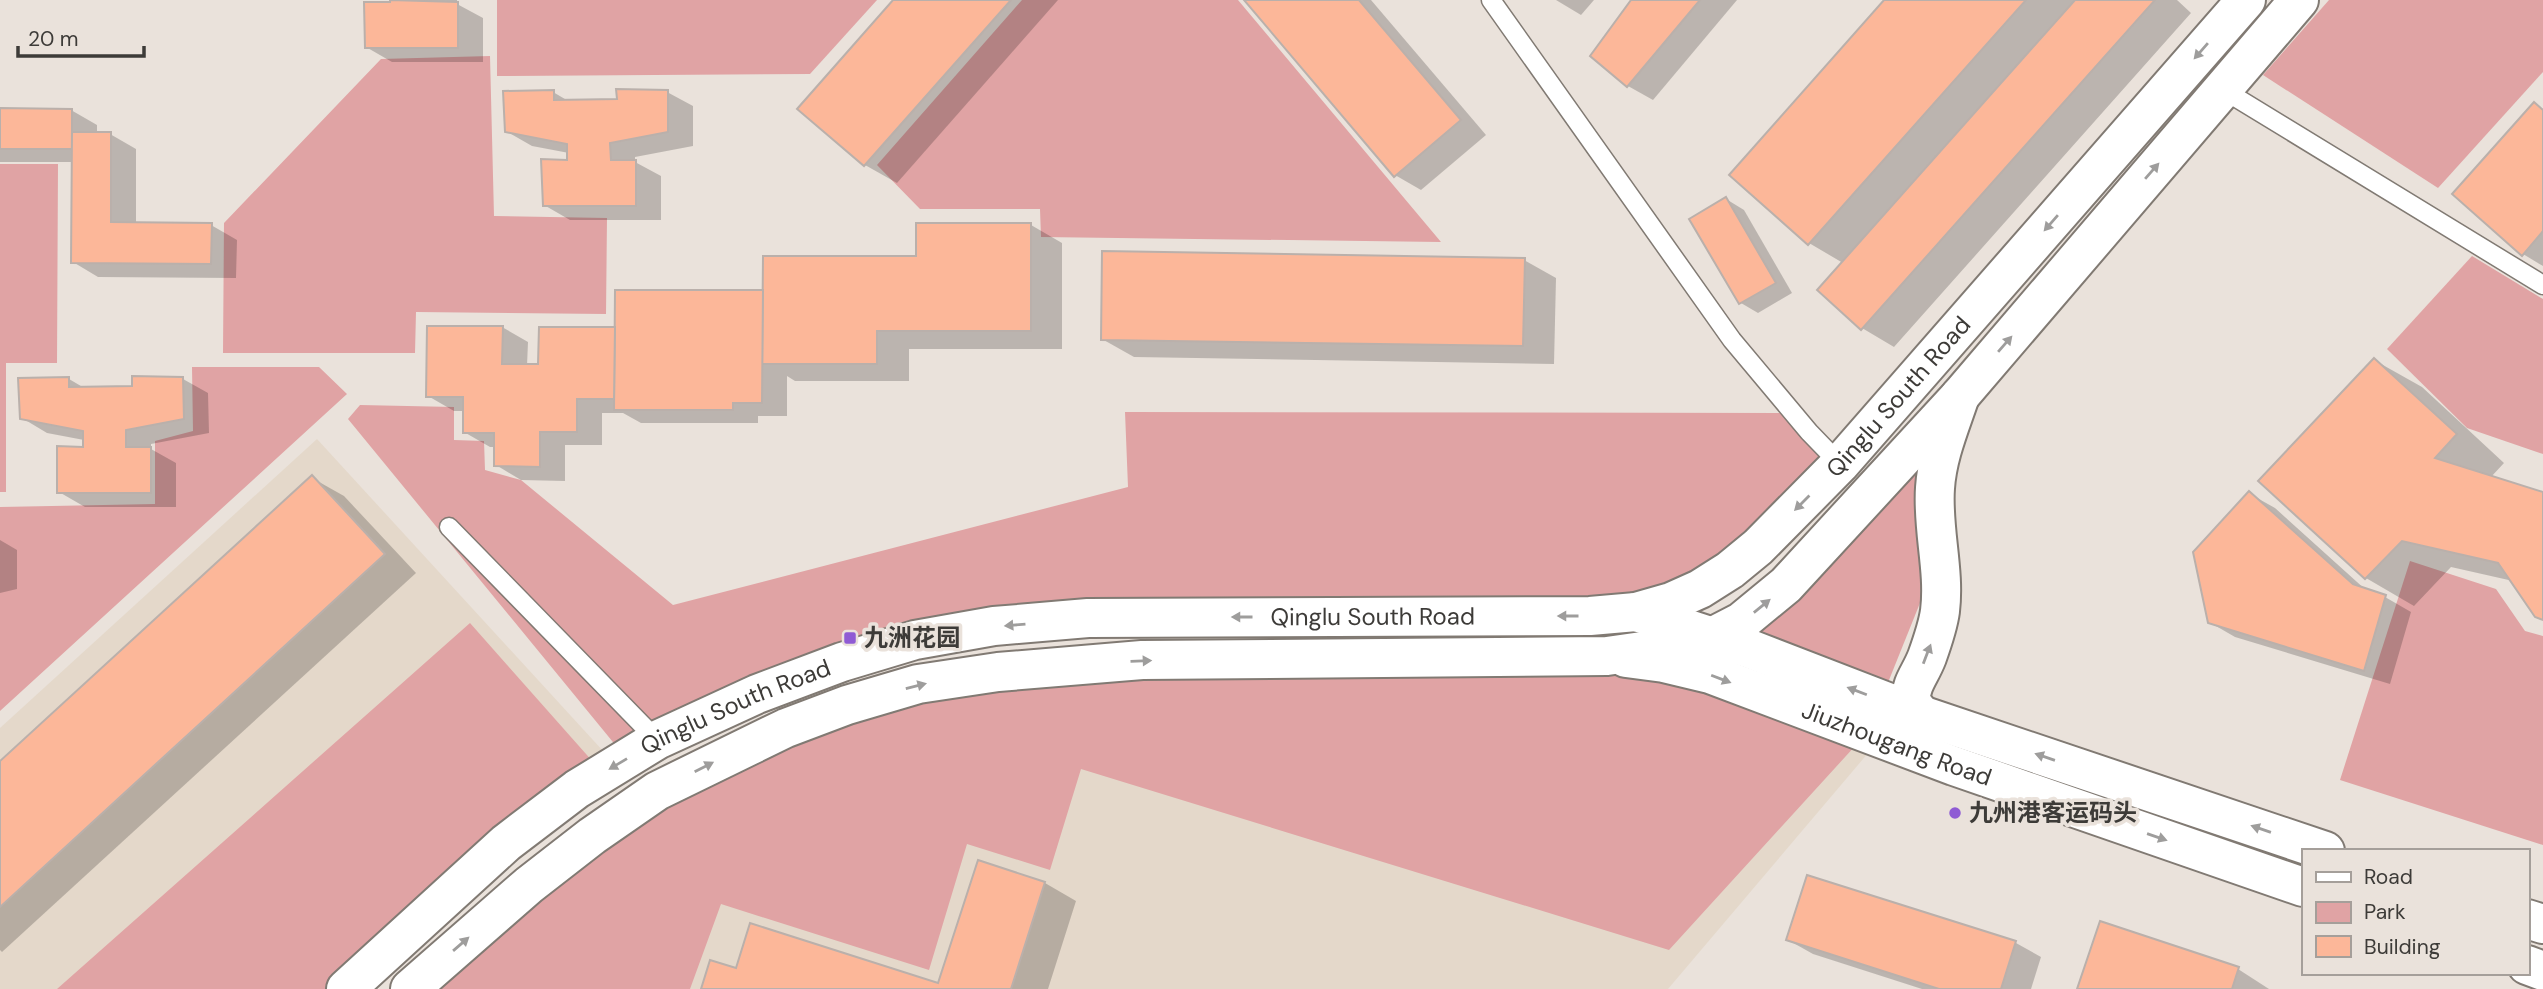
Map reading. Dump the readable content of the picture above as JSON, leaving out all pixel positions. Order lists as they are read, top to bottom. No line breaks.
{"streets":{"main road":["Qinglu South Road","Jiuzhougang Road"]},"crossings":[["Qinglu South Road","Jiuzhougang Road"]],"places":{"transit":["九洲花园"],"other":["九州港客运码头"]},"legend":["Road","Park","Building"],"scale_bar":"20 m"}
